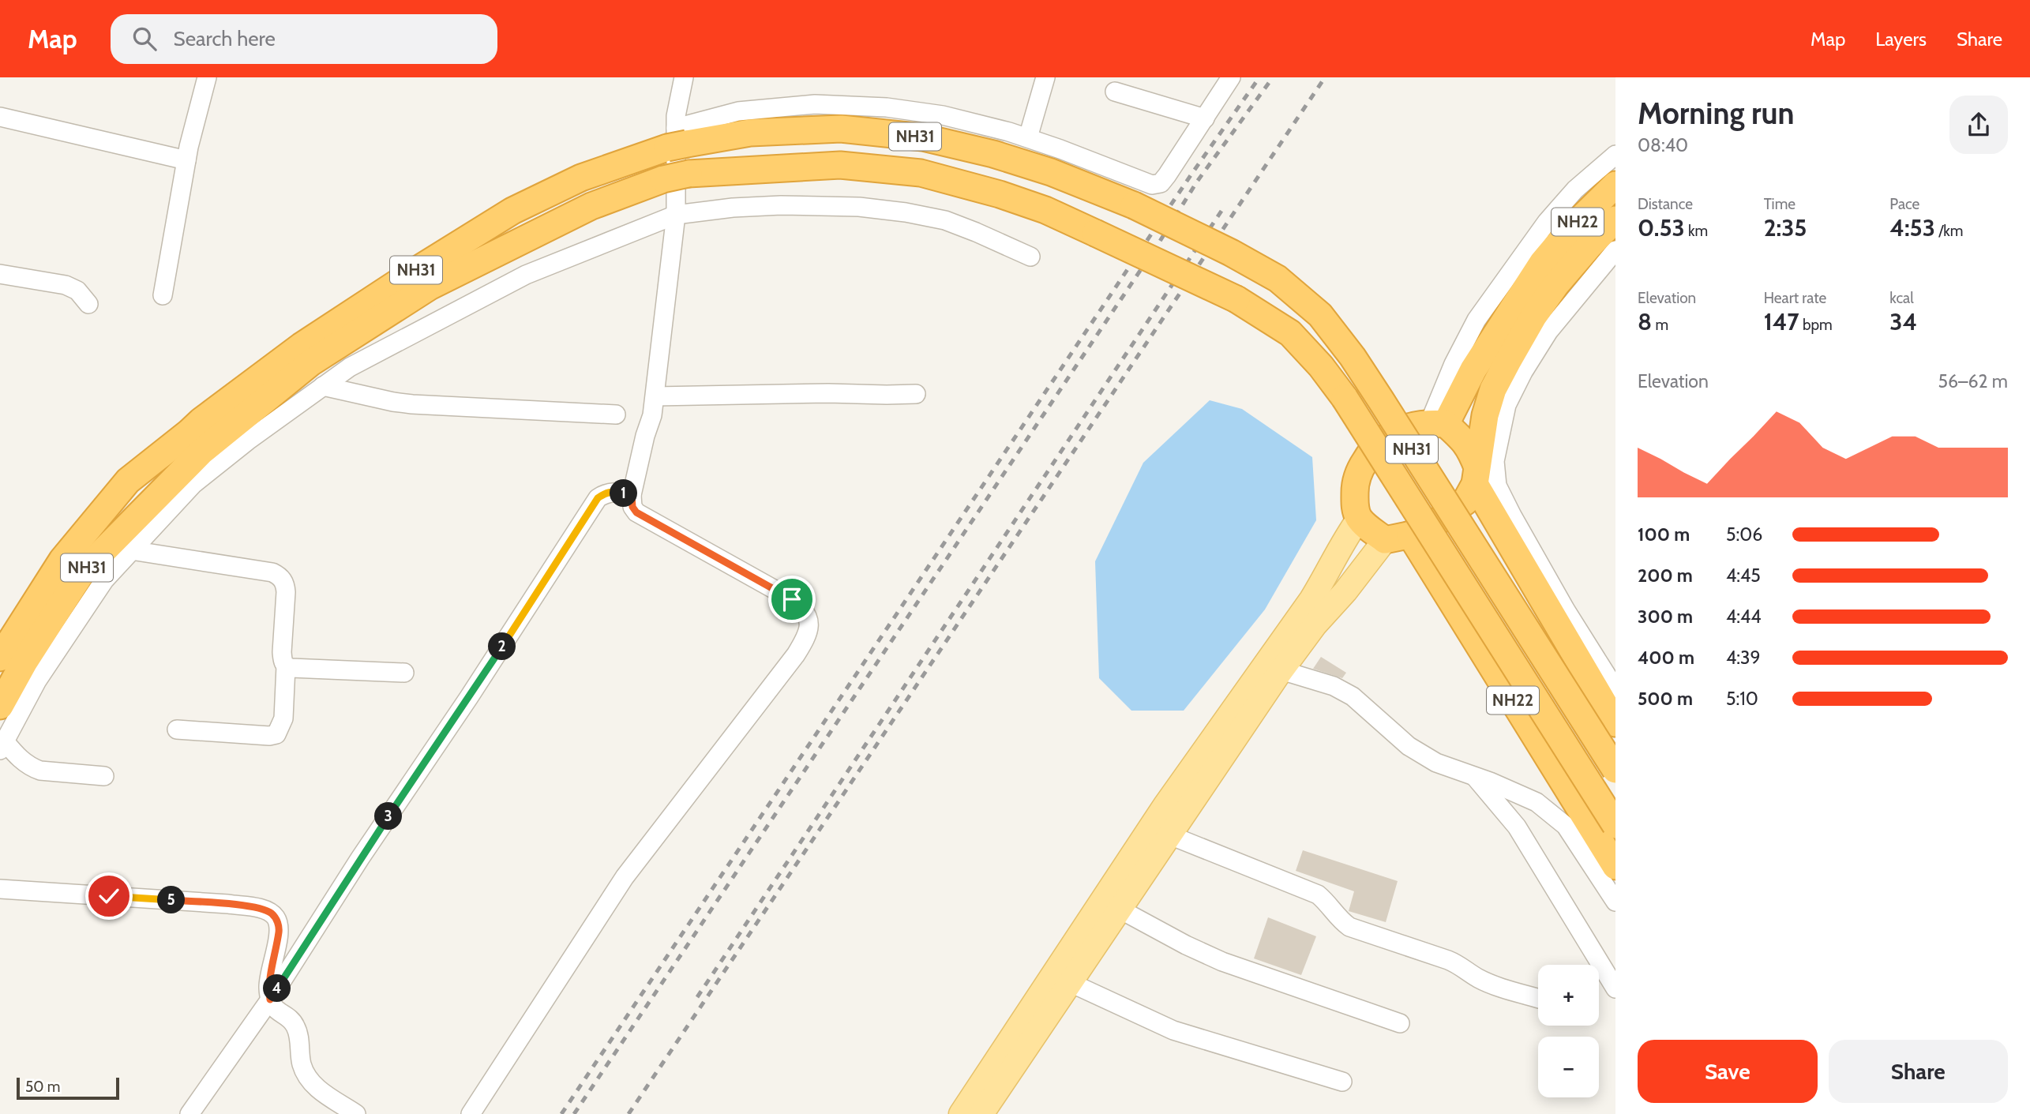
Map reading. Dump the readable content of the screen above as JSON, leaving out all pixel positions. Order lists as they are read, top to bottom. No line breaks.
{"streets":{"highway":["NH31","NH22"]},"scale_bar":"50 m","page":{"header":"Map","search":"Search here","nav":["Map","Layers","Share"],"heading":["Morning run","08:40"],"stats":[["Distance","0.53 km"],["Time","2:35"],["Pace","4:53 /km"],["Elevation","8 m"],["Heart rate","147 bpm"],["kcal","34"]],"chart":["Elevation","56–62 m"],"pins":["1","2","3","5","4"],"list":[{"name":"100 m","note":"5:06"},{"name":"200 m","note":"4:45"},{"name":"300 m","note":"4:44"},{"name":"400 m","note":"4:39"},{"name":"500 m","note":"5:10"}],"map_buttons":["+","−"],"buttons":["Save","Share"],"scale":"50 m"}}
